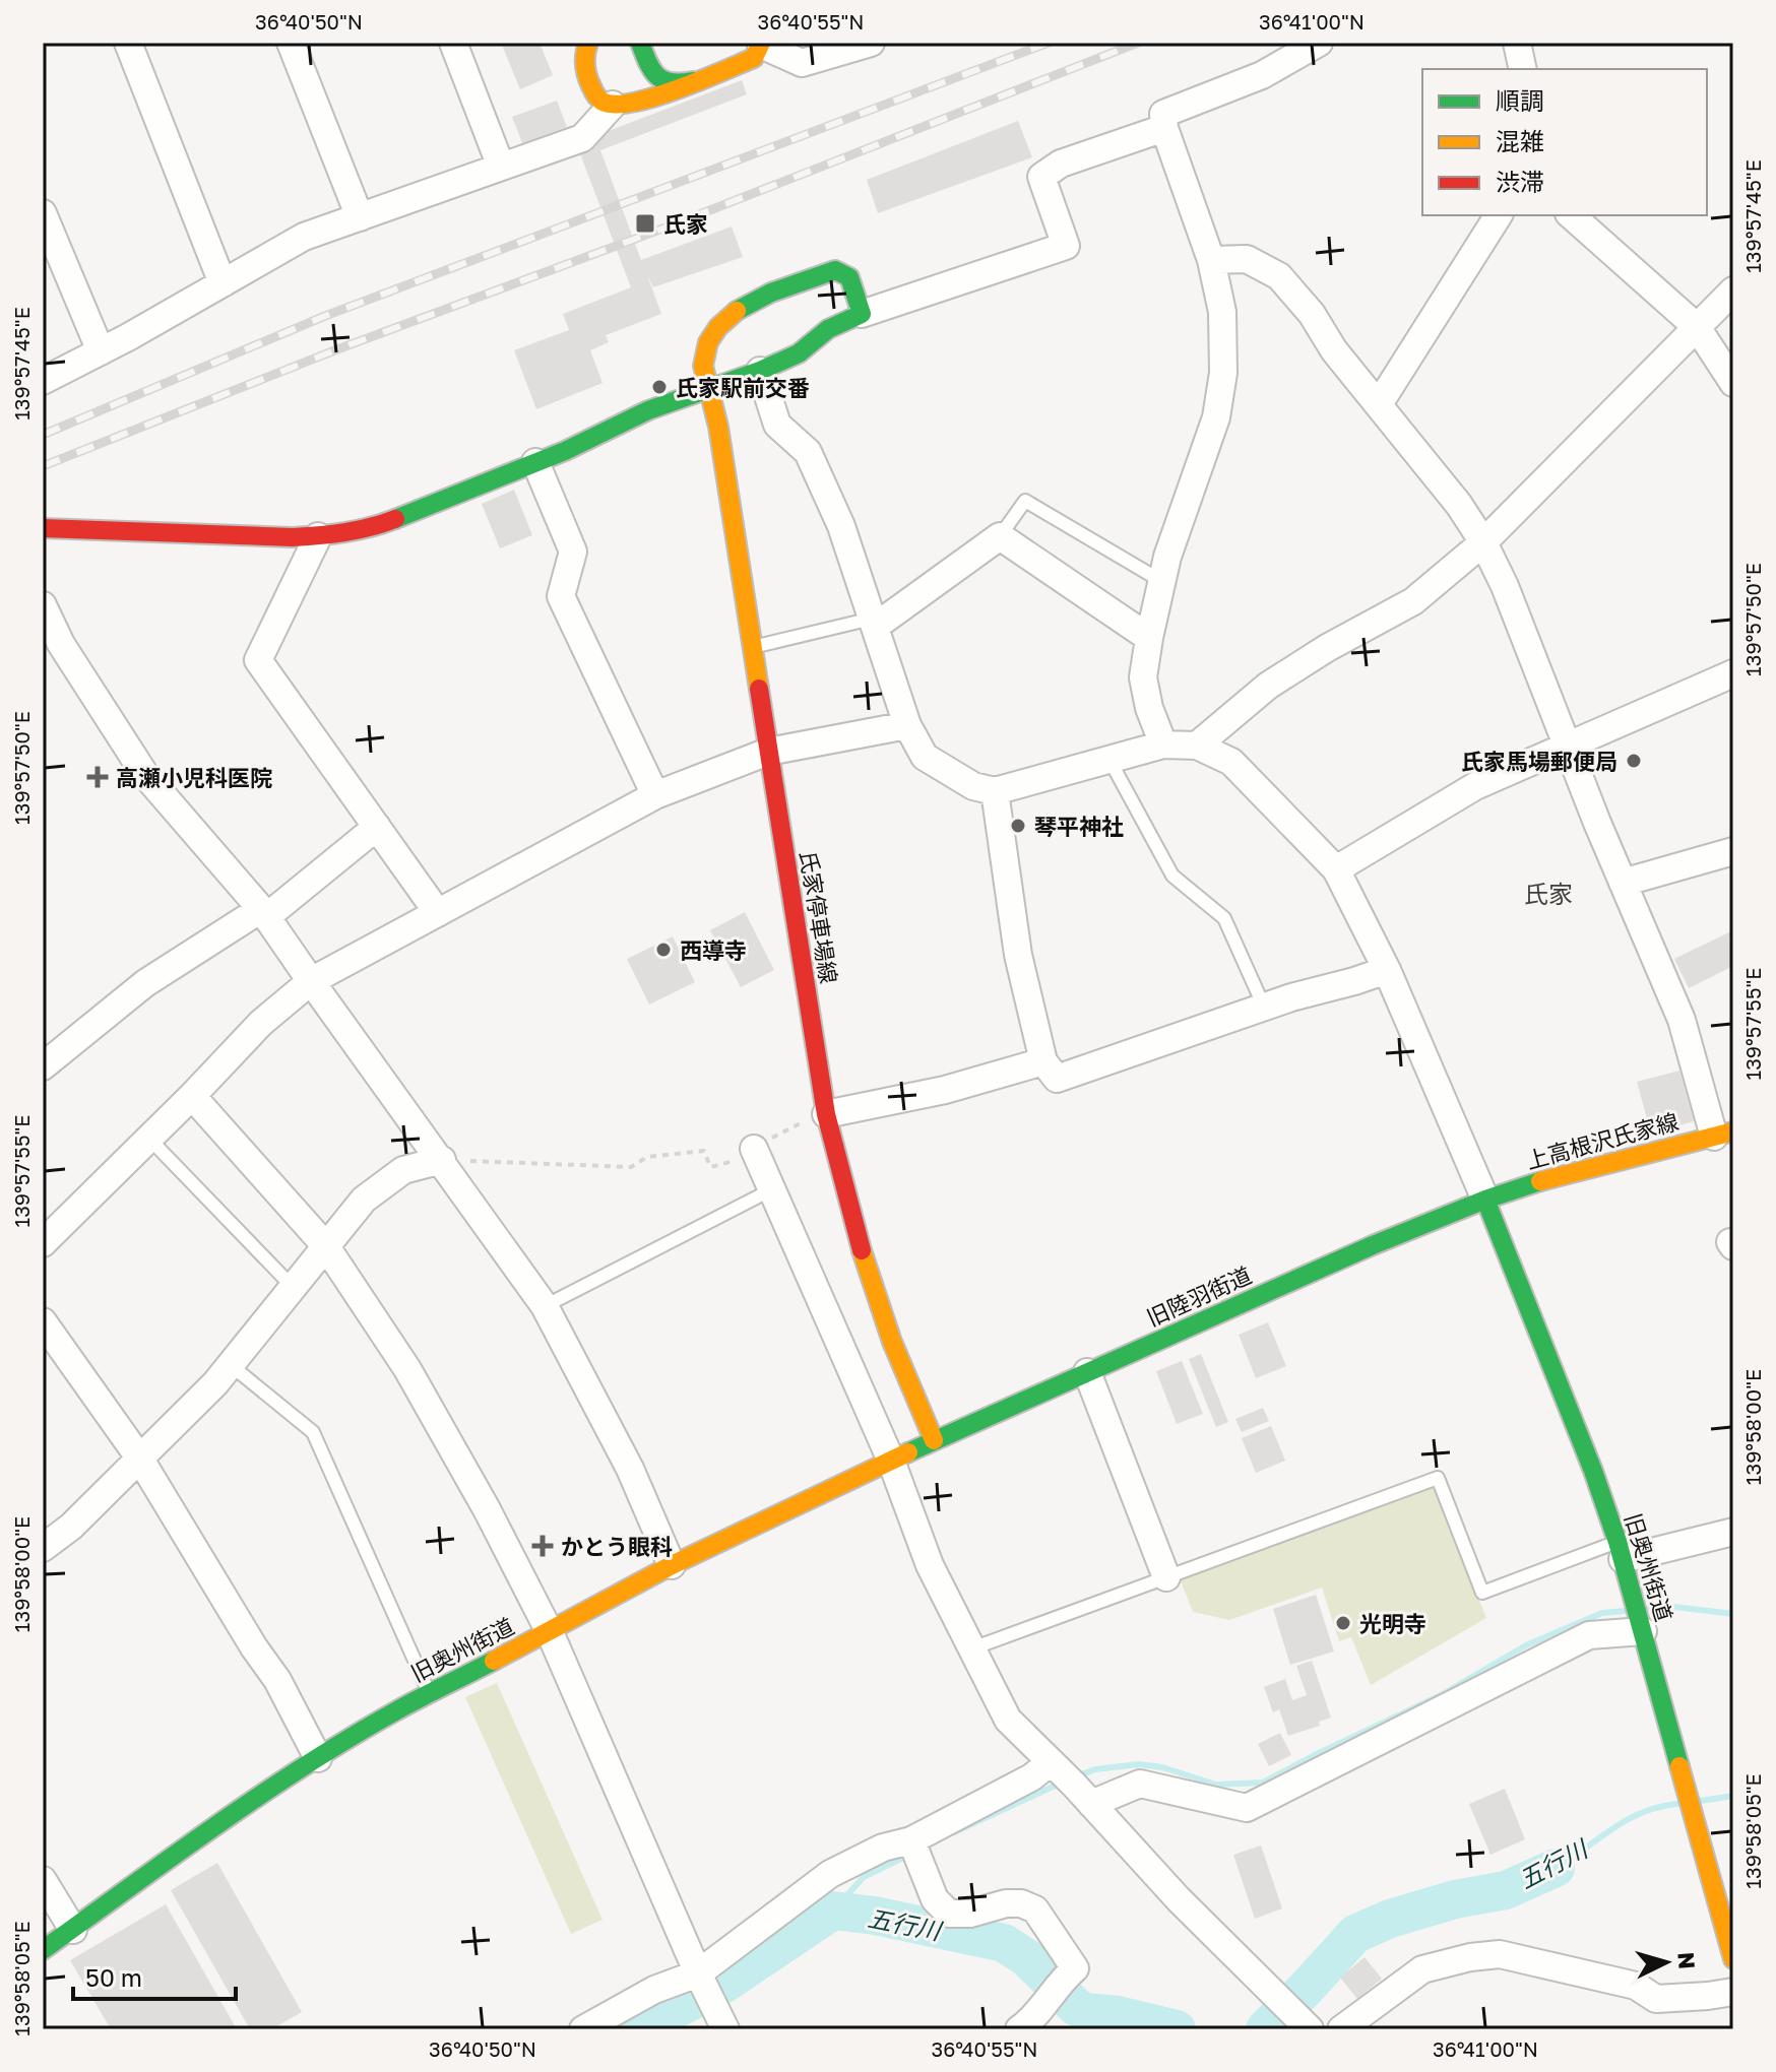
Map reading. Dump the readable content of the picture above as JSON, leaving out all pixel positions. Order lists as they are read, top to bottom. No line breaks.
{"streets":{"main road":["氏家停車場線","上高根沢氏家線","旧陸羽街道","旧奥州街道"]},"crossings":[["氏家停車場線","旧陸羽街道"],["氏家停車場線","旧奥州街道"],["上高根沢氏家線","旧陸羽街道"],["上高根沢氏家線","旧奥州街道"],["旧陸羽街道","旧奥州街道"]],"districts":["氏家"],"water":["五行川"],"places":{"transit":["氏家"],"other":["氏家駅前交番","氏家馬場郵便局","琴平神社","西導寺","光明寺"],"health":["高瀬小児科医院","かとう眼科"]},"legend":["順調","混雑","渋滞"],"scale_bar":"50 m","north":"right","coordinates":["36°40'50\"N","36°40'55\"N","36°41'00\"N","139°57'45\"E","139°57'50\"E","139°57'55\"E","139°58'00\"E","139°58'05\"E"]}
